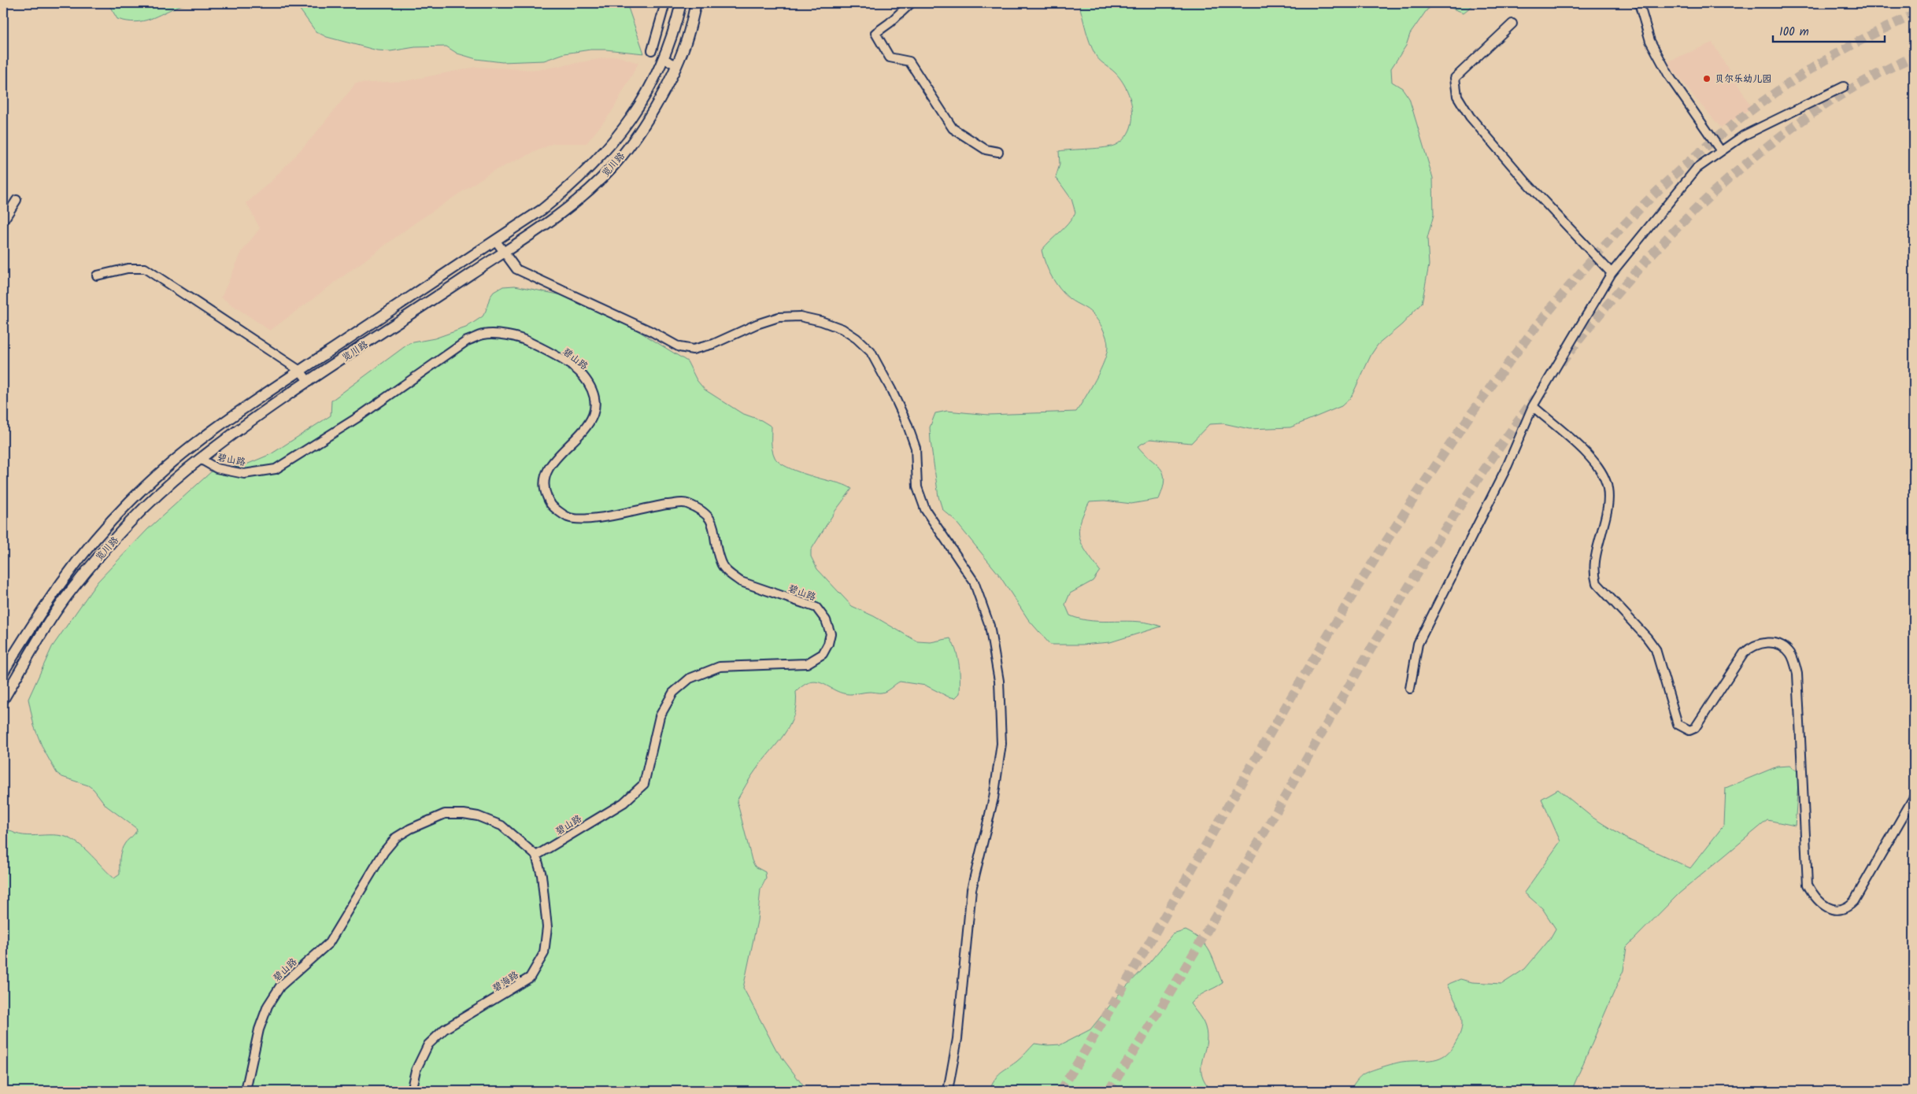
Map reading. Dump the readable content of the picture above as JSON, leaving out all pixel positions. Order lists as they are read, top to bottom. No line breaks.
{"streets":{"street":["览川路","碧山路","碧海路"]},"crossings":[["览川路","碧山路"],["碧山路","碧海路"]],"places":["贝尔乐幼儿园"],"scale_bar":"100 m"}
